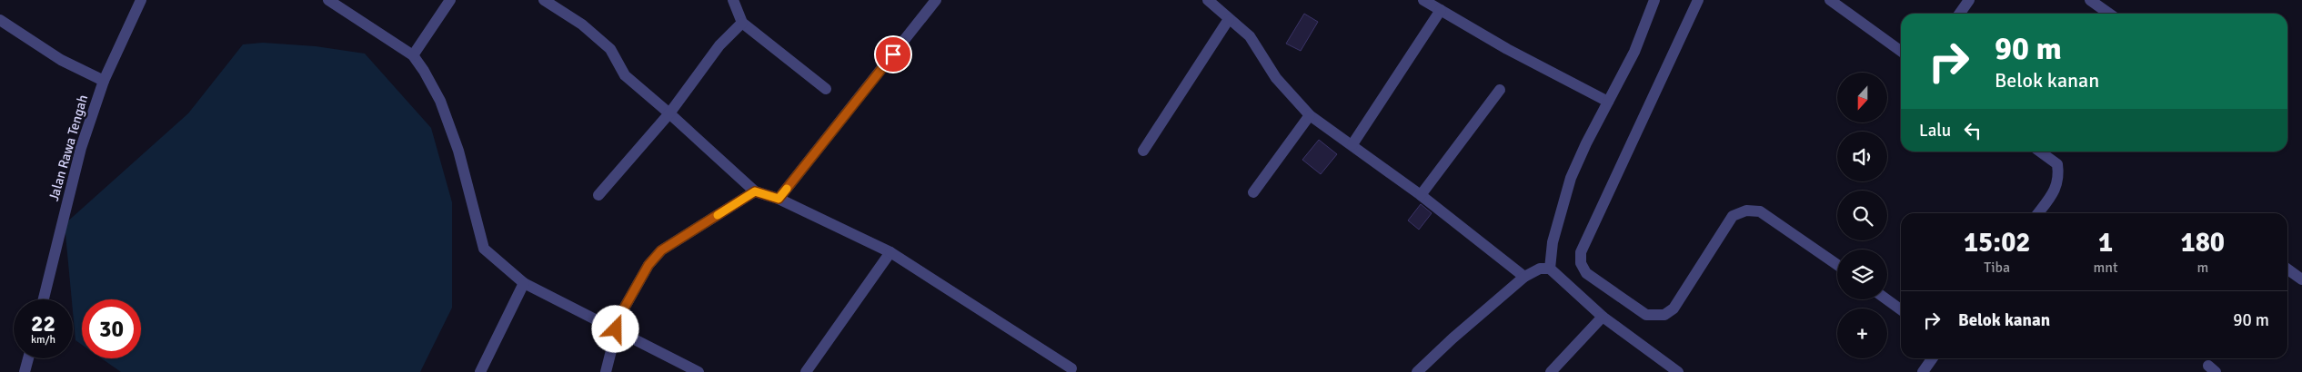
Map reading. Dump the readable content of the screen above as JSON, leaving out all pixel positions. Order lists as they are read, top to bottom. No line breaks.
{"streets":{"street":["Jalan Rawa Tengah"]},"north":"bottom","page":{"turn":["90 m","Belok kanan"],"map_buttons":"+","then":"Lalu","eta":["15:02","Tiba","1","mnt","180","m"],"list":[{"name":"Belok kanan","value":"90 m"}],"speed":"22 km/h","limit":"30"}}
